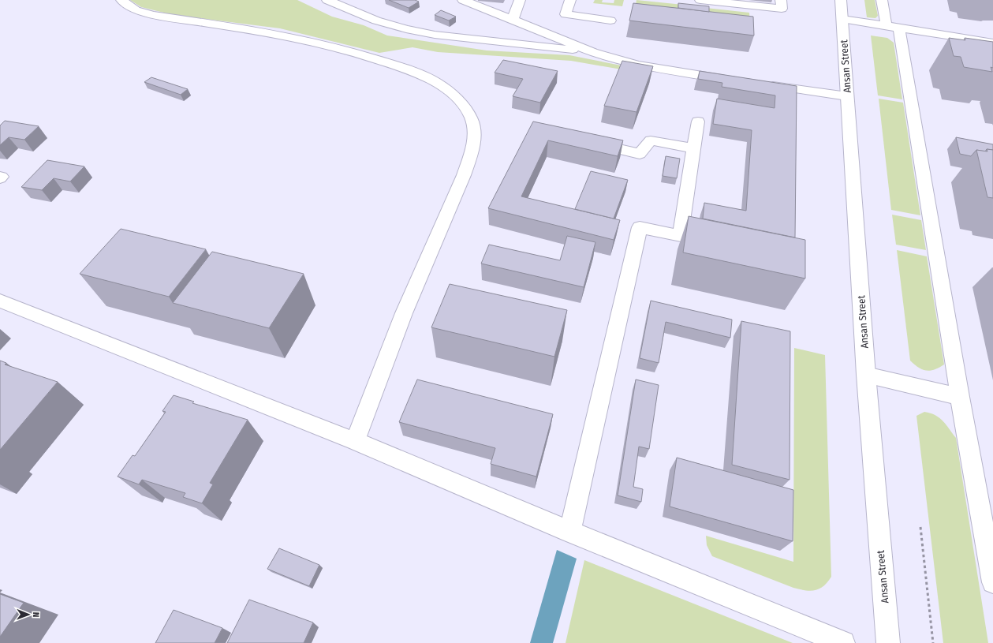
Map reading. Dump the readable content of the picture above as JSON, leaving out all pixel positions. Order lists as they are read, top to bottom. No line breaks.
{"streets":{"street":["Ansan Street"]},"north":"right"}
